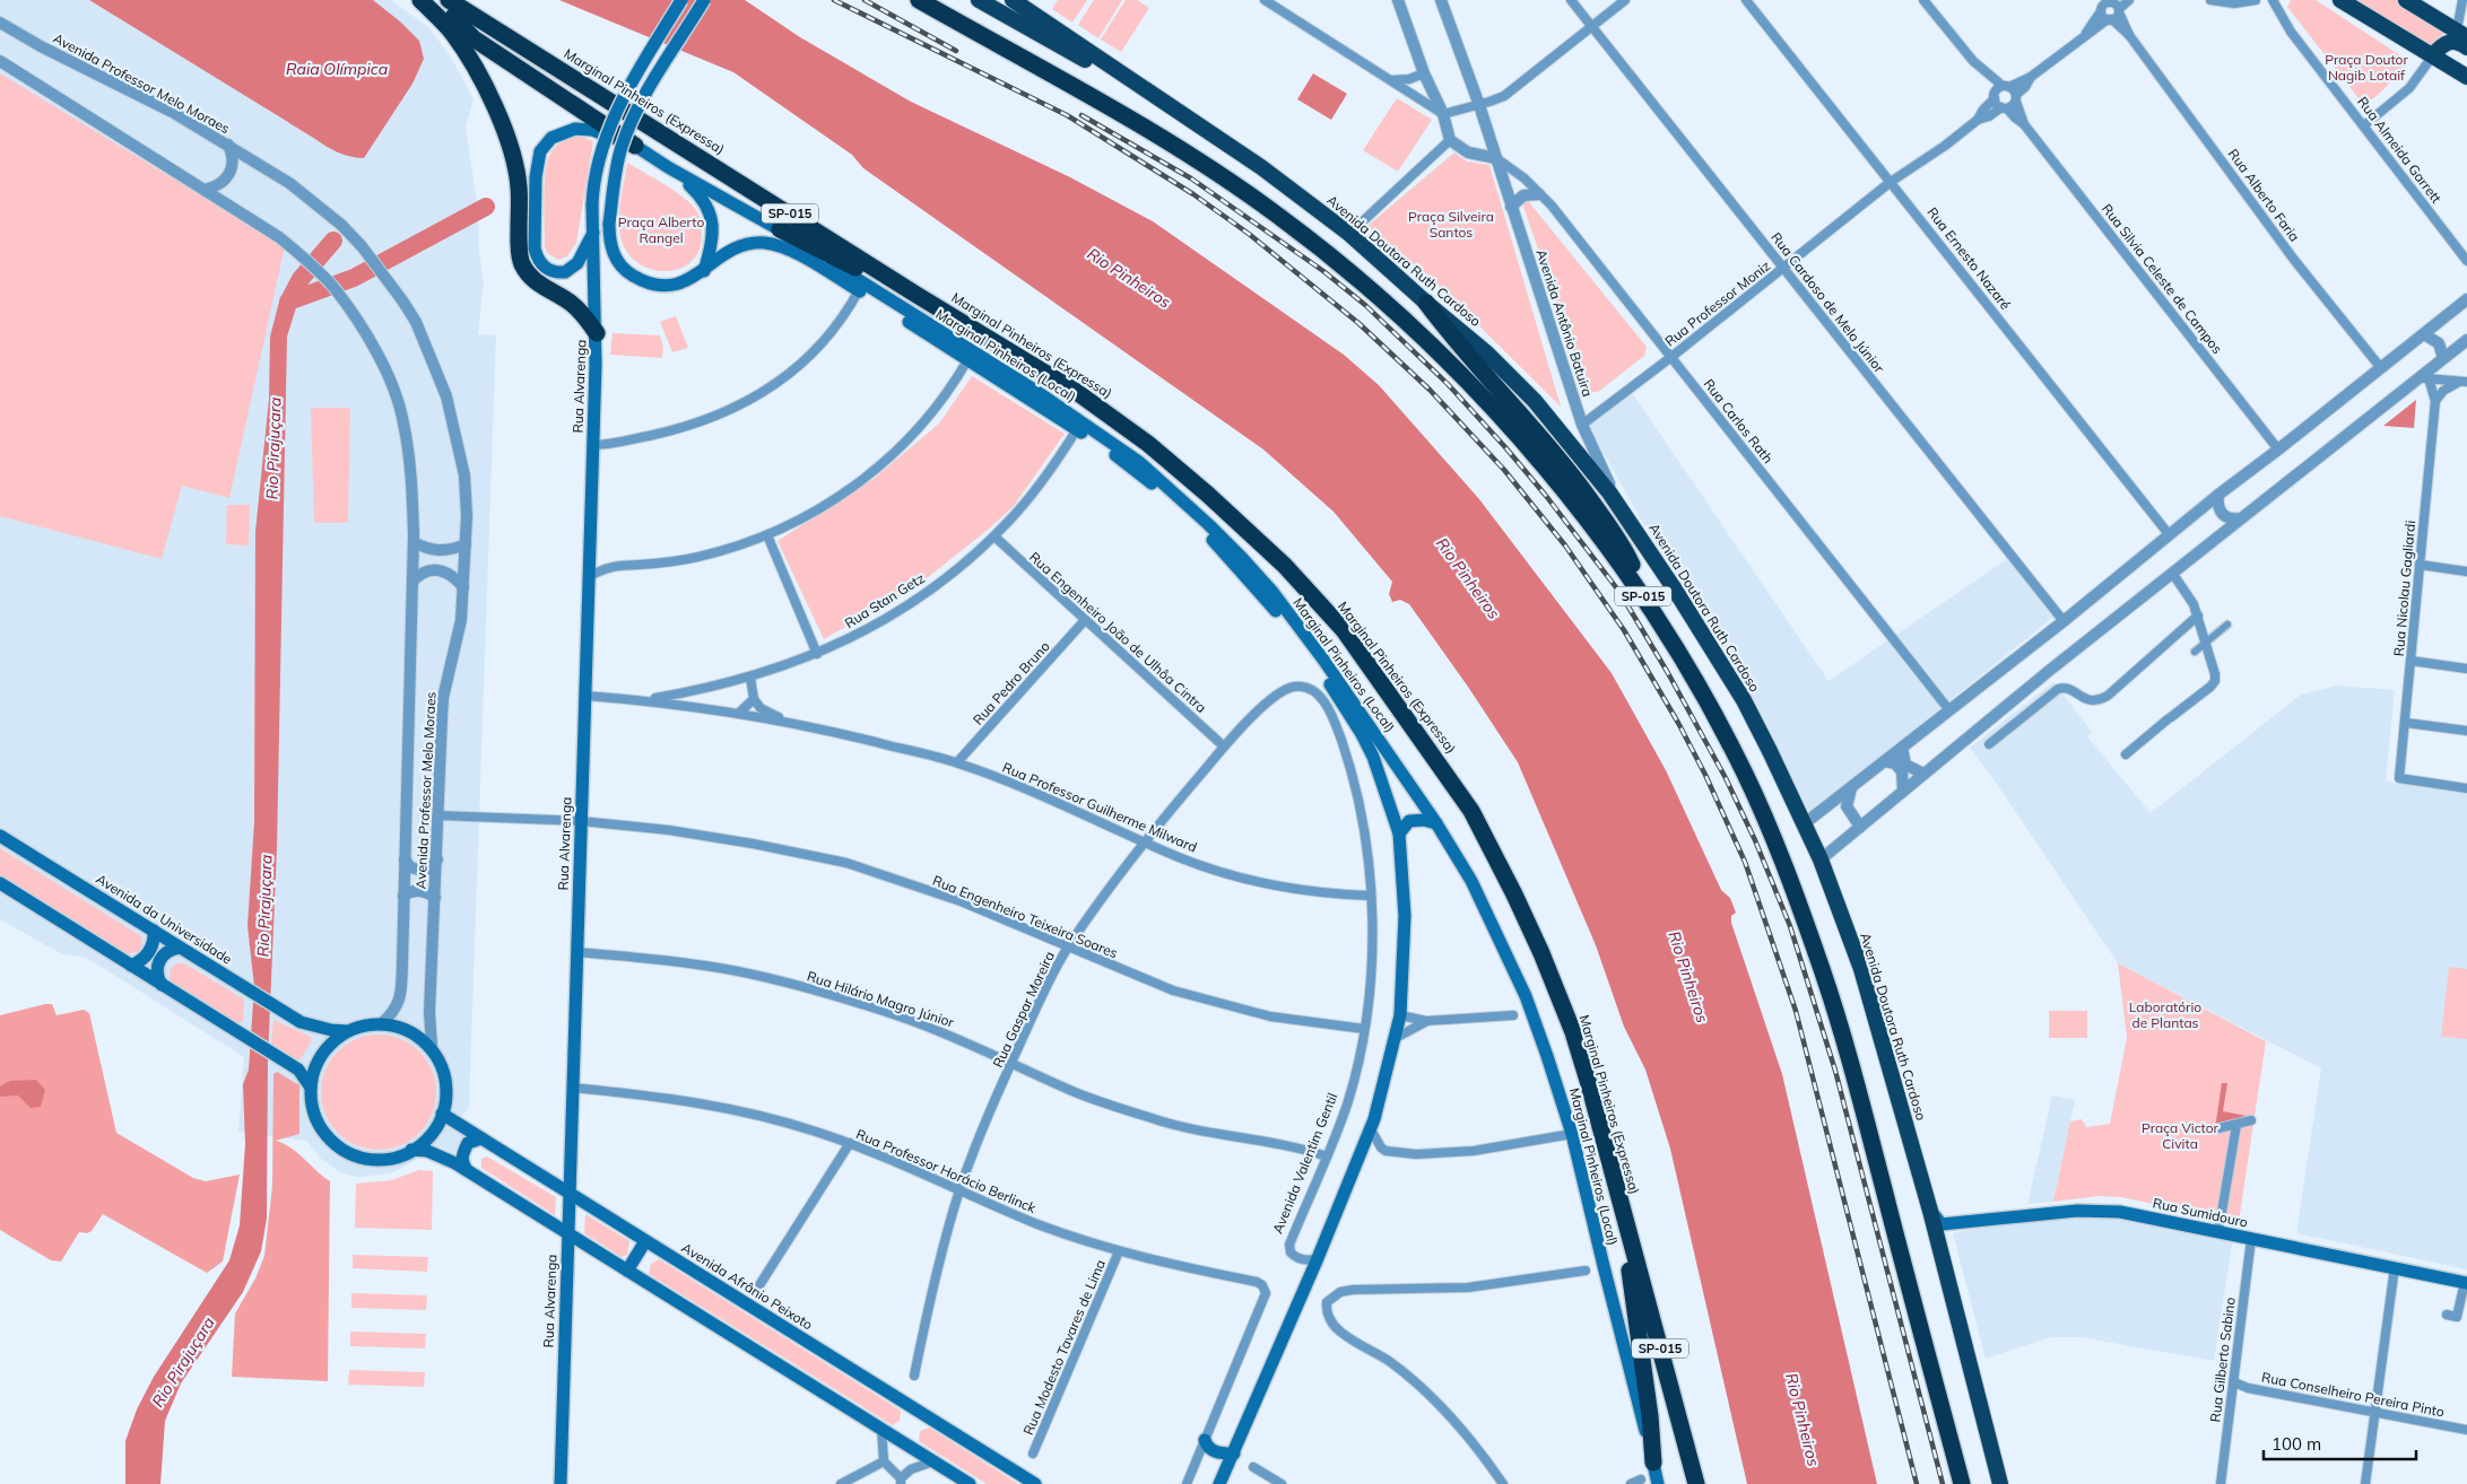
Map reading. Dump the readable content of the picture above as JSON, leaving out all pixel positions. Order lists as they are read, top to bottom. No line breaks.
{"streets":{"highway":["Marginal Pinheiros (Expressa)","SP-015","Avenida Doutora Ruth Cardoso"],"main road":["Marginal Pinheiros (Local)","Rua Alvarenga","Avenida da Universidade","Rua Sumidouro","Avenida Afrânio Peixoto"],"street":["Avenida Professor Melo Moraes","Rua Almeida Garrett","Rua Alberto Faria","Rua Ernesto Nazaré","Rua Silvia Celeste de Campos","Rua Cardoso de Melo Júnior","Rua Professor Moniz","Avenida Antônio Batuira","Rua Carlos Rath","Rua Nicolau Gagliardi","Rua Stan Getz","Rua Engenheiro João de Ulhôa Cintra","Rua Pedro Bruno","Rua Professor Guilherme Milward","Rua Engenheiro Teixeira Soares","Rua Hilário Magro Júnior","Rua Gaspar Moreira","Avenida Valentim Gentil","Rua Professor Horácio Berlinck","Rua Modesto Tavares de Lima","Rua Gilberto Sabino","Rua Conselheiro Pereira Pinto"]},"crossings":[["Avenida Professor Melo Moraes","Rua Engenheiro Teixeira Soares"],["Avenida Professor Melo Moraes","Avenida da Universidade"],["Avenida Professor Melo Moraes","Avenida Afrânio Peixoto"],["Rua Alberto Faria","Rua Professor Moniz"],["Rua Ernesto Nazaré","Rua Professor Moniz"],["Avenida Doutora Ruth Cardoso","Avenida Antônio Batuira"],["Avenida Doutora Ruth Cardoso","Rua Sumidouro"],["Rua Silvia Celeste de Campos","Rua Professor Moniz"],["Rua Cardoso de Melo Júnior","Rua Professor Moniz"],["Rua Professor Moniz","Avenida Antônio Batuira"],["Rua Professor Moniz","Rua Carlos Rath"],["Avenida Antônio Batuira","Rua Carlos Rath"],["Marginal Pinheiros (Local)","Rua Alvarenga"],["Rua Alvarenga","Rua Professor Guilherme Milward"],["Rua Alvarenga","Rua Engenheiro Teixeira Soares"],["Rua Alvarenga","Rua Hilário Magro Júnior"],["Rua Alvarenga","Rua Professor Horácio Berlinck"],["Rua Alvarenga","Avenida Afrânio Peixoto"],["Rua Stan Getz","Rua Engenheiro João de Ulhôa Cintra"],["Rua Stan Getz","Rua Professor Guilherme Milward"],["Rua Engenheiro João de Ulhôa Cintra","Rua Pedro Bruno"],["Rua Engenheiro João de Ulhôa Cintra","Rua Gaspar Moreira"],["Rua Pedro Bruno","Rua Professor Guilherme Milward"],["Rua Professor Guilherme Milward","Rua Gaspar Moreira"],["Rua Professor Guilherme Milward","Avenida Valentim Gentil"],["Rua Engenheiro Teixeira Soares","Rua Gaspar Moreira"],["Rua Engenheiro Teixeira Soares","Avenida Valentim Gentil"],["Avenida da Universidade","Avenida Afrânio Peixoto"],["Rua Hilário Magro Júnior","Rua Gaspar Moreira"],["Rua Hilário Magro Júnior","Avenida Valentim Gentil"],["Rua Gaspar Moreira","Avenida Valentim Gentil"],["Rua Gaspar Moreira","Rua Professor Horácio Berlinck"],["Rua Professor Horácio Berlinck","Rua Modesto Tavares de Lima"],["Rua Sumidouro","Rua Gilberto Sabino"],["Rua Gilberto Sabino","Rua Conselheiro Pereira Pinto"]],"water":["Raia Olímpica","Rio Pinheiros","Rio Pirajuçara"],"parks":["Praça Doutor Nagib Lotaif","Praça Silveira Santos","Praça Alberto Rangel","Laboratório de Plantas","Praça Victor Civita"],"scale_bar":"100 m"}
